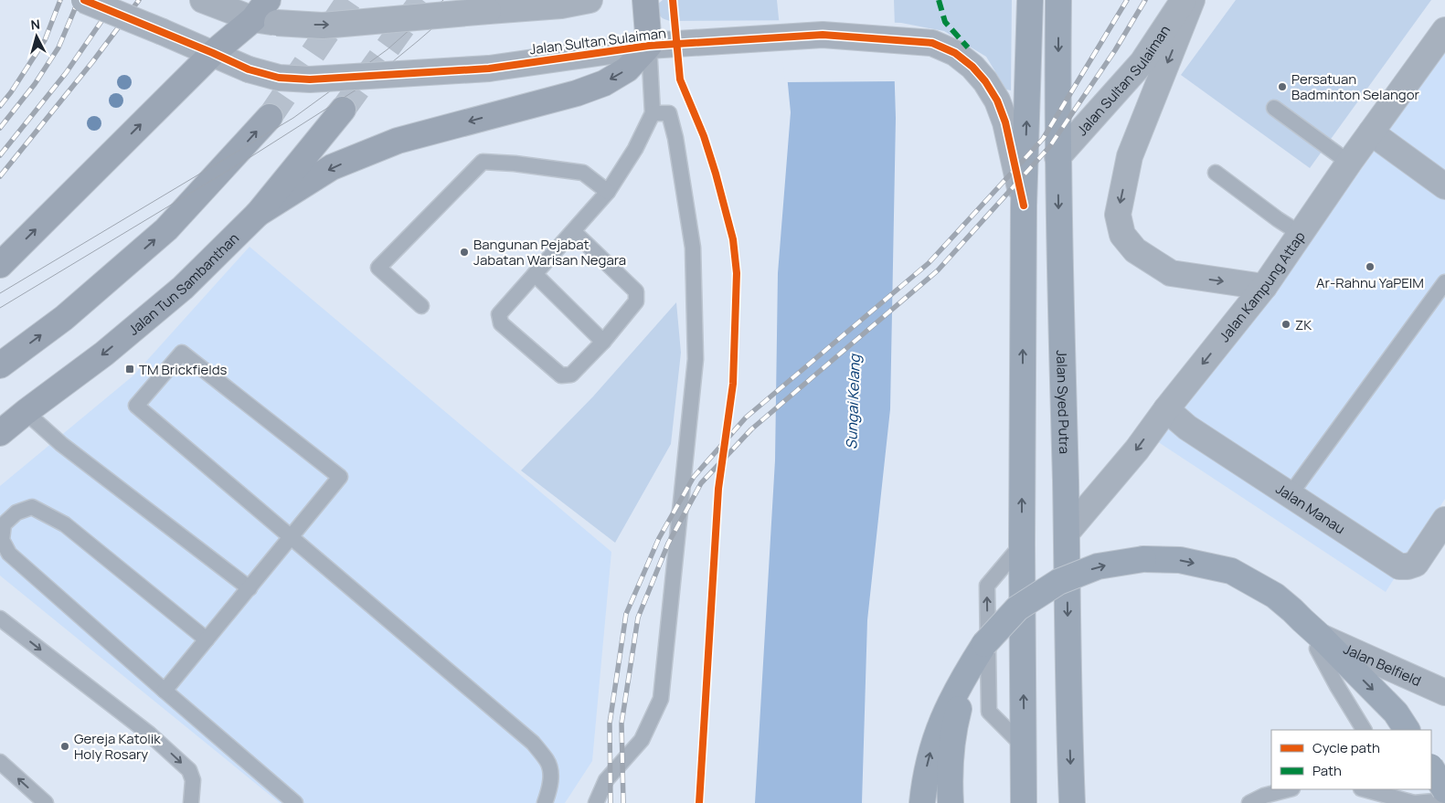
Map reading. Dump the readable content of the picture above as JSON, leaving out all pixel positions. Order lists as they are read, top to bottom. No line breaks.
{"streets":{"main road":["Jalan Tun Sambanthan","Jalan Syed Putra"],"street":["Jalan Sultan Sulaiman","Jalan Kampung Attap","Jalan Manau","Jalan Belfield"]},"crossings":[["Jalan Sultan Sulaiman","Jalan Syed Putra"],["Jalan Kampung Attap","Jalan Syed Putra"],["Jalan Kampung Attap","Jalan Manau"]],"one_way":["Jalan Kampung Attap"],"water":["Sungai Kelang"],"places":{"other":["Persatuan Badminton Selangor","Bangunan Pejabat Jabatan Warisan Negara","Ar-Rahnu YaPEIM","ZK","Gereja Katolik Holy Rosary"],"transit":["TM Brickfields"]},"legend":["Cycle path","Path"],"north":"top"}
